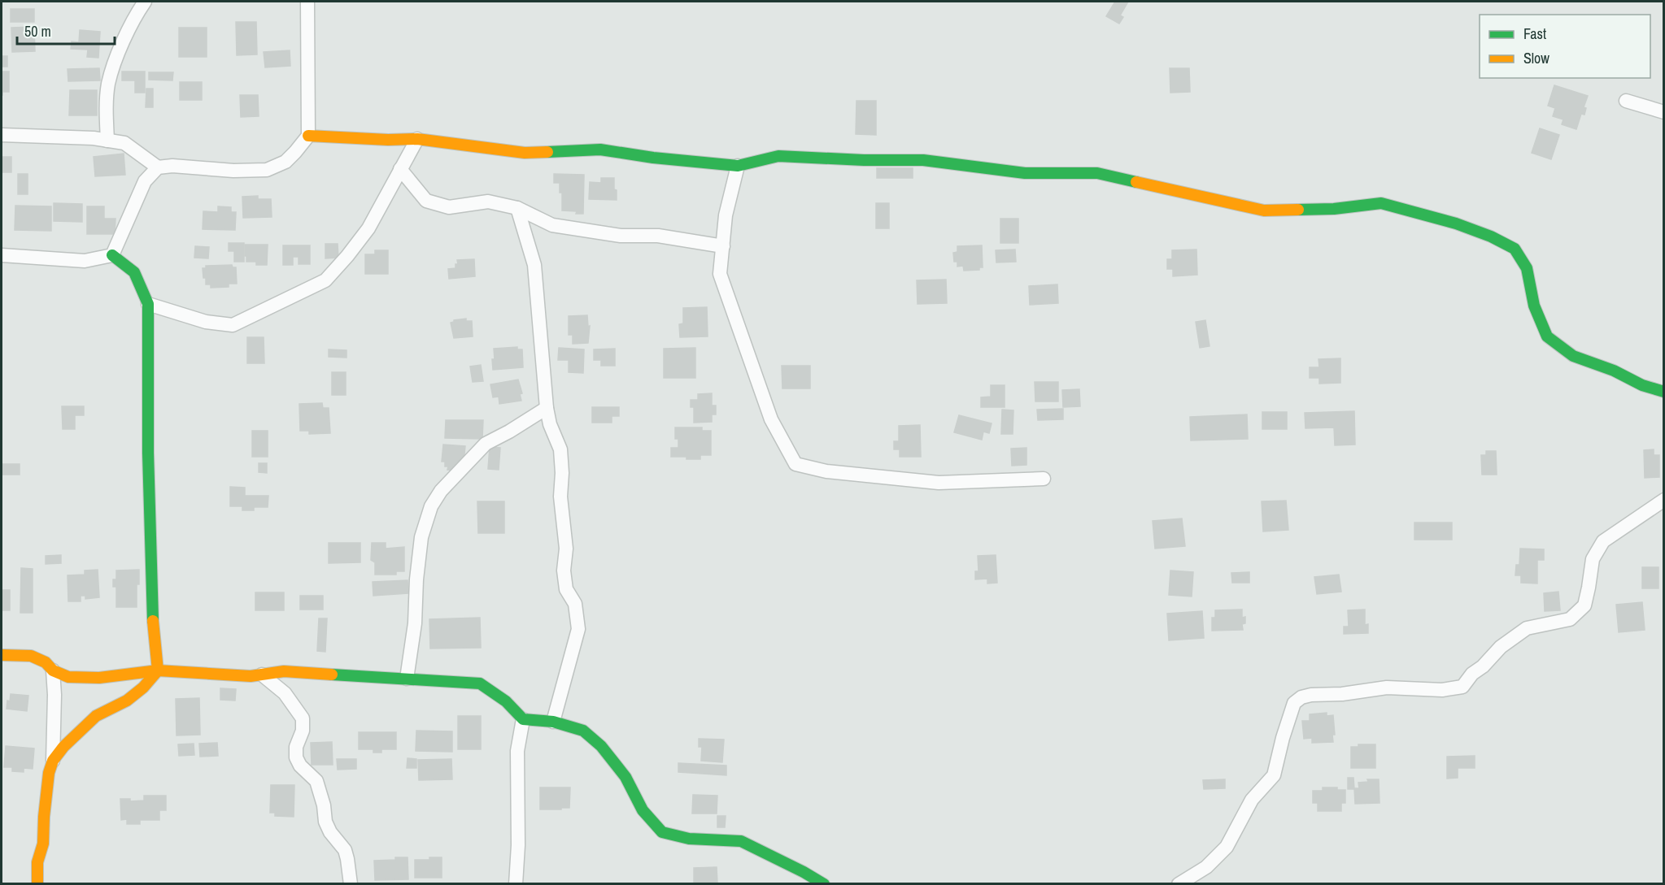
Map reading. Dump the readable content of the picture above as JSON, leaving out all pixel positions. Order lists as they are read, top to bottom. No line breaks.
{"legend":["Fast","Slow"],"scale_bar":"50 m"}
